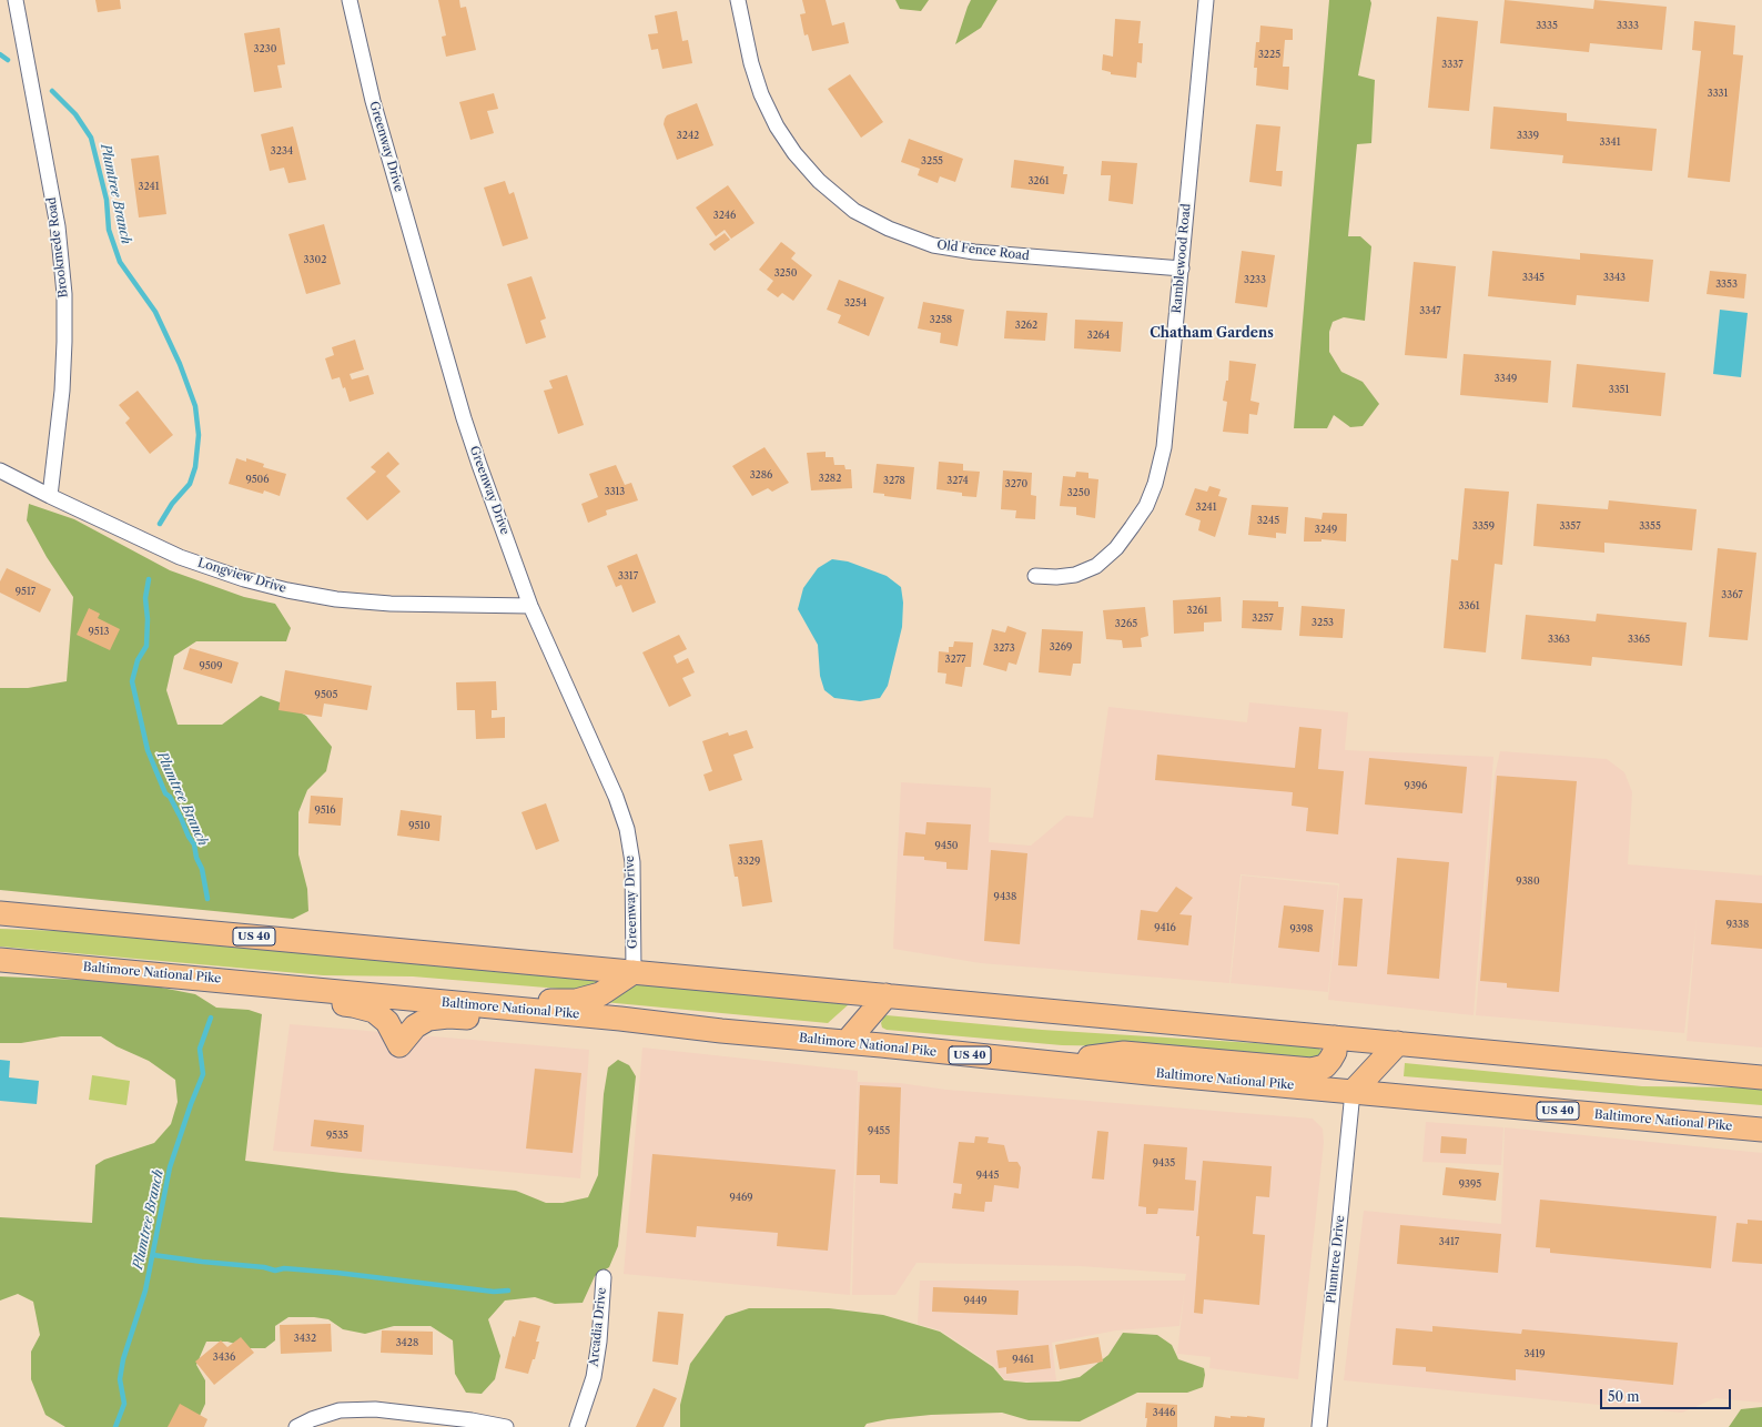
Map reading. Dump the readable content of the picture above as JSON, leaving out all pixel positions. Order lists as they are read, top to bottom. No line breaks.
{"streets":{"main road":["US 40","Baltimore National Pike"],"street":["Greenway Drive","Brookmede Road","Old Fence Road","Ramblewood Road","Longview Drive","Plumtree Drive","Arcadia Drive"]},"crossings":[["Greenway Drive","Longview Drive"],["Greenway Drive","US 40"],["Brookmede Road","Longview Drive"],["Old Fence Road","Ramblewood Road"],["Baltimore National Pike","Plumtree Drive"]],"districts":["Chatham Gardens"],"water":["Plumtree Branch"],"house_numbers":["3335","3333","3230","3225","3337","3331","3242","3339","3341","3234","3255","3261","3241","3246","3302","3250","3345","3343","3233","3353","3254","3347","3258","3262","3264","3349","3351","3286","3282","9506","3278","3274","3270","3313","3250","3241","3245","3359","3357","3355","3249","3317","9517","3367","3361","3261","3257","3253","3265","9513","3363","3365","3269","3273","3277","9509","9505","9396","9516","9510","9450","3329","9380","9438","9338","9416","9398","9455","9535","9435","9445","9395","9469","3417","9449","3432","3428","3419","3436","9461","3446"],"scale_bar":"50 m"}
